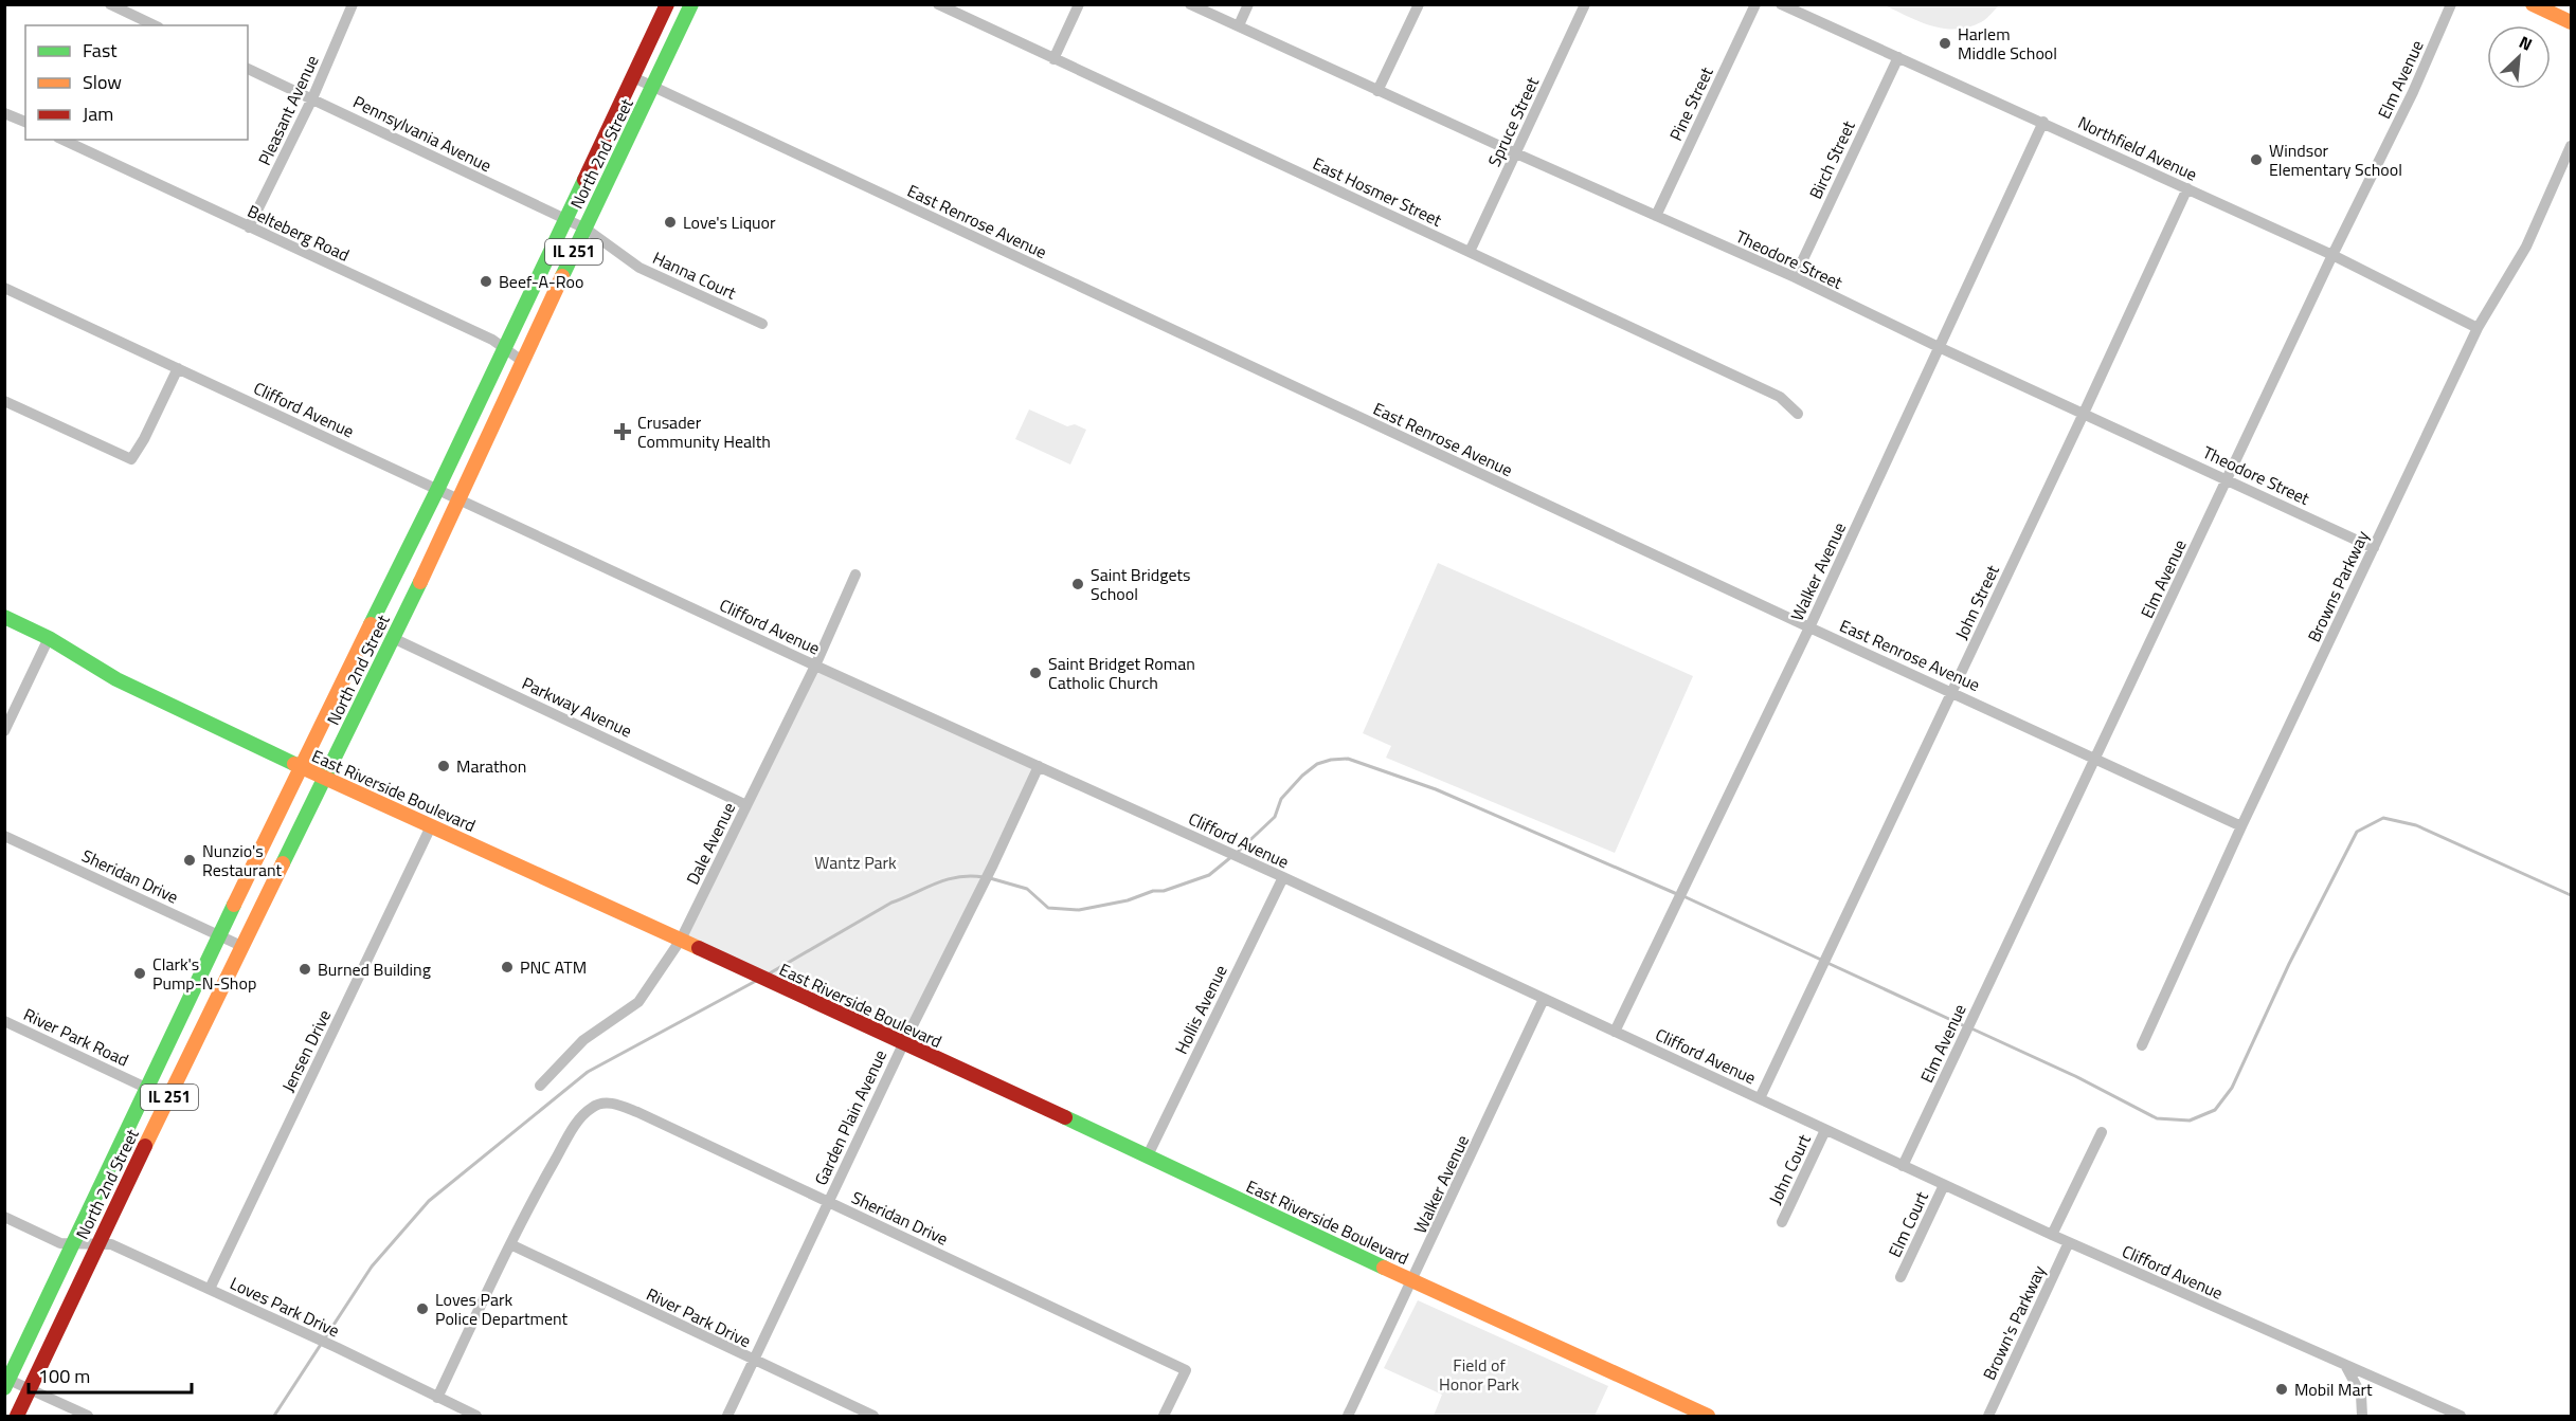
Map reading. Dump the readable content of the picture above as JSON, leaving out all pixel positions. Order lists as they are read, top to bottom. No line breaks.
{"streets":{"main road":["North 2nd Street","IL 251","East Riverside Boulevard"],"street":["Elm Avenue","Pine Street","Pleasant Avenue","Spruce Street","Pennsylvania Avenue","Northfield Avenue","Birch Street","East Hosmer Street","East Renrose Avenue","Belteberg Road","Theodore Street","Hanna Court","Clifford Avenue","Walker Avenue","Browns Parkway","John Street","Parkway Avenue","Dale Avenue","Sheridan Drive","Hollis Avenue","River Park Road","Jensen Drive","Garden Plain Avenue","John Court","Elm Court","Loves Park Drive","River Park Drive","Brown's Parkway"]},"crossings":[["Elm Avenue","Northfield Avenue"],["Elm Avenue","East Renrose Avenue"],["Elm Avenue","Theodore Street"],["Elm Avenue","Clifford Avenue"],["Pine Street","Theodore Street"],["Pleasant Avenue","Pennsylvania Avenue"],["Pleasant Avenue","Belteberg Road"],["Spruce Street","East Hosmer Street"],["Spruce Street","Theodore Street"],["Pennsylvania Avenue","North 2nd Street"],["Pennsylvania Avenue","Hanna Court"],["Northfield Avenue","Birch Street"],["Northfield Avenue","Walker Avenue"],["Northfield Avenue","Browns Parkway"],["Northfield Avenue","John Street"],["North 2nd Street","East Renrose Avenue"],["North 2nd Street","Belteberg Road"],["North 2nd Street","Hanna Court"],["North 2nd Street","Clifford Avenue"],["North 2nd Street","Parkway Avenue"],["North 2nd Street","East Riverside Boulevard"],["North 2nd Street","Sheridan Drive"],["North 2nd Street","River Park Road"],["North 2nd Street","Loves Park Drive"],["Birch Street","Theodore Street"],["East Renrose Avenue","Walker Avenue"],["East Renrose Avenue","Browns Parkway"],["East Renrose Avenue","John Street"],["Theodore Street","Walker Avenue"],["Theodore Street","Browns Parkway"],["Theodore Street","John Street"],["Clifford Avenue","Walker Avenue"],["Clifford Avenue","John Street"],["Clifford Avenue","Dale Avenue"],["Clifford Avenue","Hollis Avenue"],["Clifford Avenue","Garden Plain Avenue"],["Clifford Avenue","John Court"],["Clifford Avenue","Elm Court"],["Clifford Avenue","Brown's Parkway"],["Walker Avenue","East Riverside Boulevard"],["Parkway Avenue","Dale Avenue"],["East Riverside Boulevard","Dale Avenue"],["East Riverside Boulevard","Hollis Avenue"],["East Riverside Boulevard","Jensen Drive"],["East Riverside Boulevard","Garden Plain Avenue"],["Sheridan Drive","Garden Plain Avenue"],["Sheridan Drive","River Park Drive"],["Jensen Drive","Loves Park Drive"],["Garden Plain Avenue","River Park Drive"]],"parks":["Wantz Park","Field of Honor Park"],"places":{"other":["Harlem Middle School","Windsor Elementary School","Love's Liquor","Beef-A-Roo","Saint Bridgets School","Saint Bridget Roman Catholic Church","Marathon","Nunzio's Restaurant","PNC ATM","Burned Building","Clark's Pump-N-Shop","Loves Park Police Department","Mobil Mart"],"health":["Crusader Community Health"]},"legend":["Fast","Slow","Jam"],"scale_bar":"100 m","north":"top right"}
